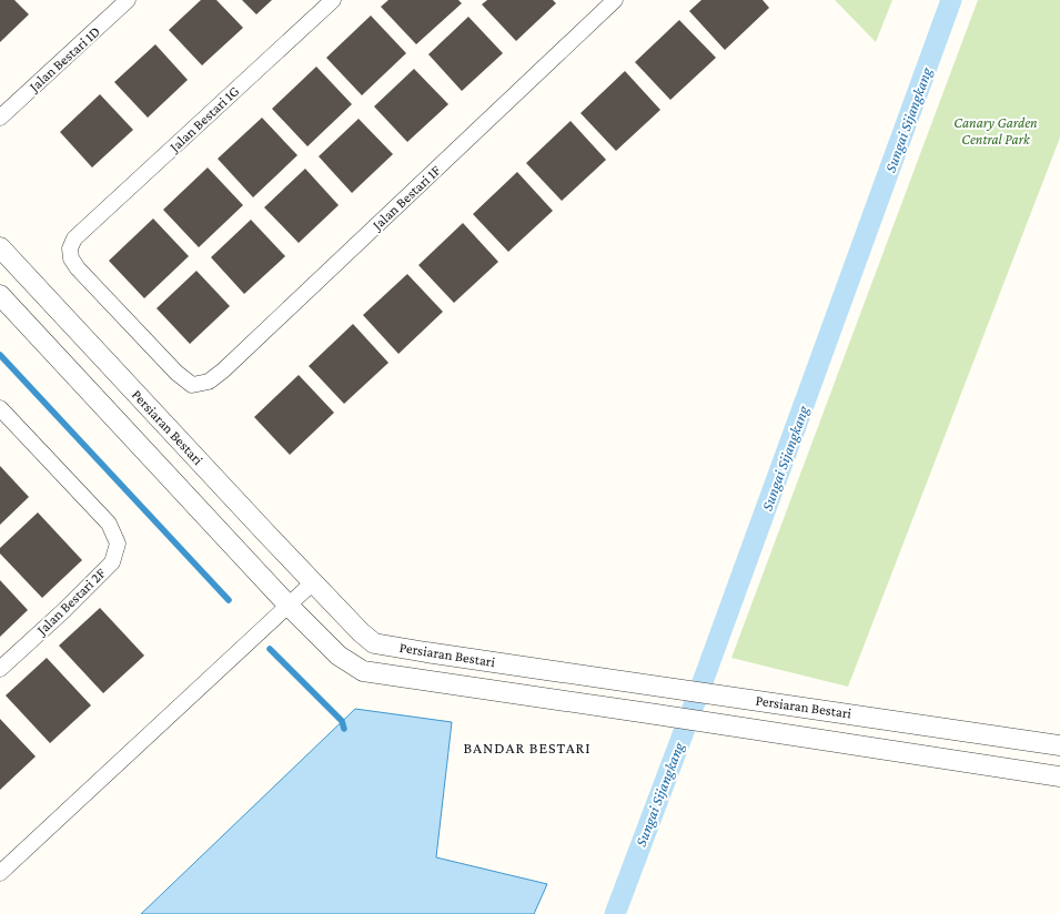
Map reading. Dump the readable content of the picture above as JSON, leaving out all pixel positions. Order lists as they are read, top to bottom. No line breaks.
{"streets":{"street":["Jalan Bestari 1D","Jalan Bestari 1G","Jalan Bestari 1F","Persiaran Bestari","Jalan Bestari 2F"]},"crossings":[["Jalan Bestari 1G","Jalan Bestari 1F"]],"districts":["BANDAR BESTARI"],"water":["Sungai Sijangkang"],"parks":["Canary Garden Central Park"]}
